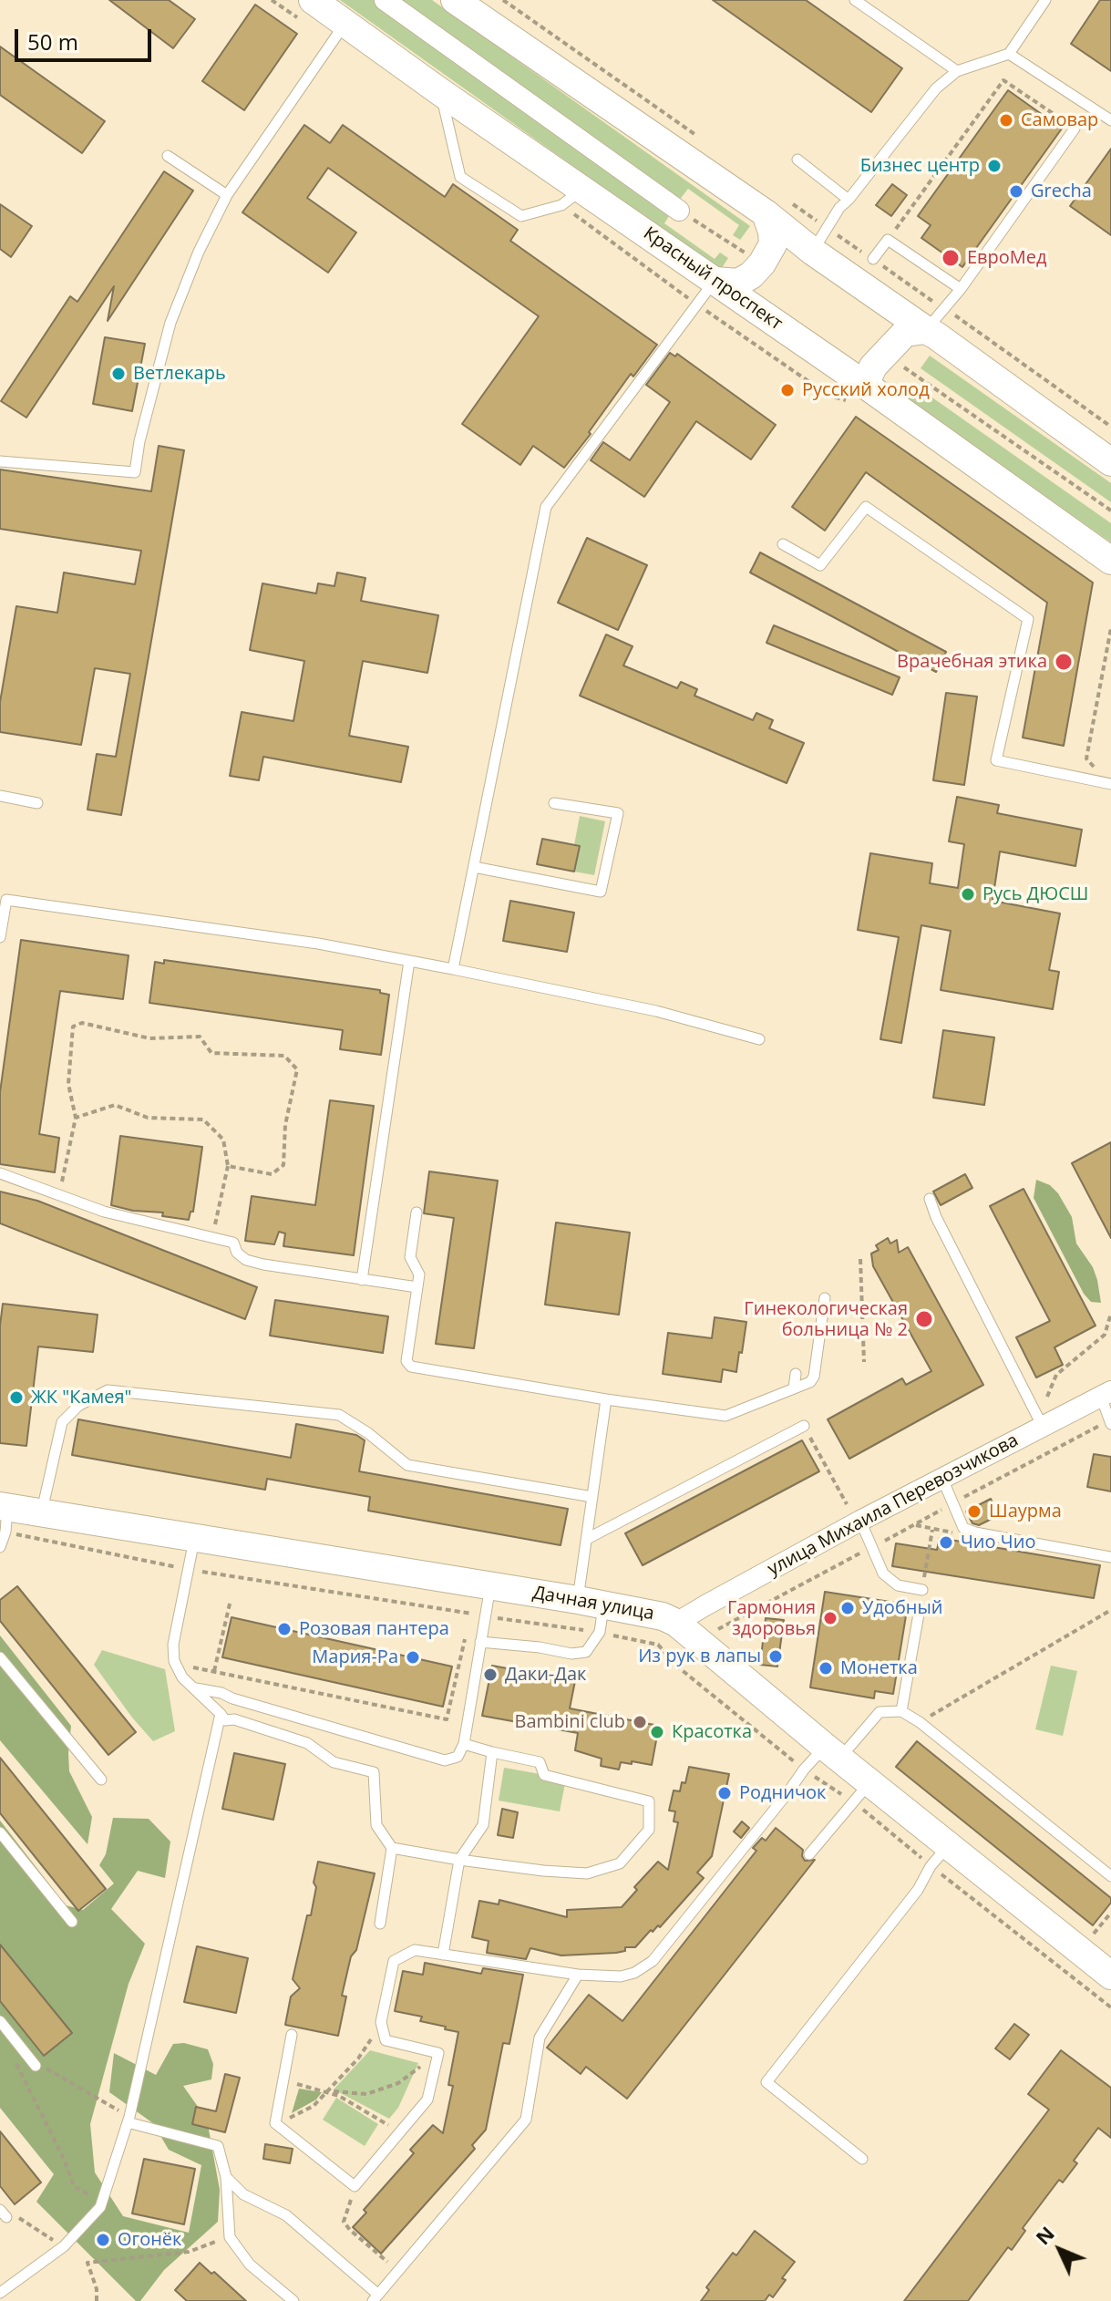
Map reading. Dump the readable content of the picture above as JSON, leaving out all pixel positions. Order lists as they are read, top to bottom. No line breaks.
{"streets":{"main road":["Красный проспект","Дачная улица"],"street":["улица Михаила Перевозчикова"]},"crossings":[["улица Михаила Перевозчикова","Дачная улица"]],"places":["Самовар","Бизнес центр","Grecha","ЕвроМед","Ветлекарь","Русский холод","Врачебная этика","Русь ДЮСШ","Гинекологическая больница № 2","ЖК \"Камея\"","Шаурма","Чио Чио","Удобный","Гармония здоровья","Розовая пантера","Из рук в лапы","Мария-Ра","Монетка","Даки-Дак","Bambini club","Красотка","Родничок","Огонёк"],"scale_bar":"50 m","north":"top left"}
